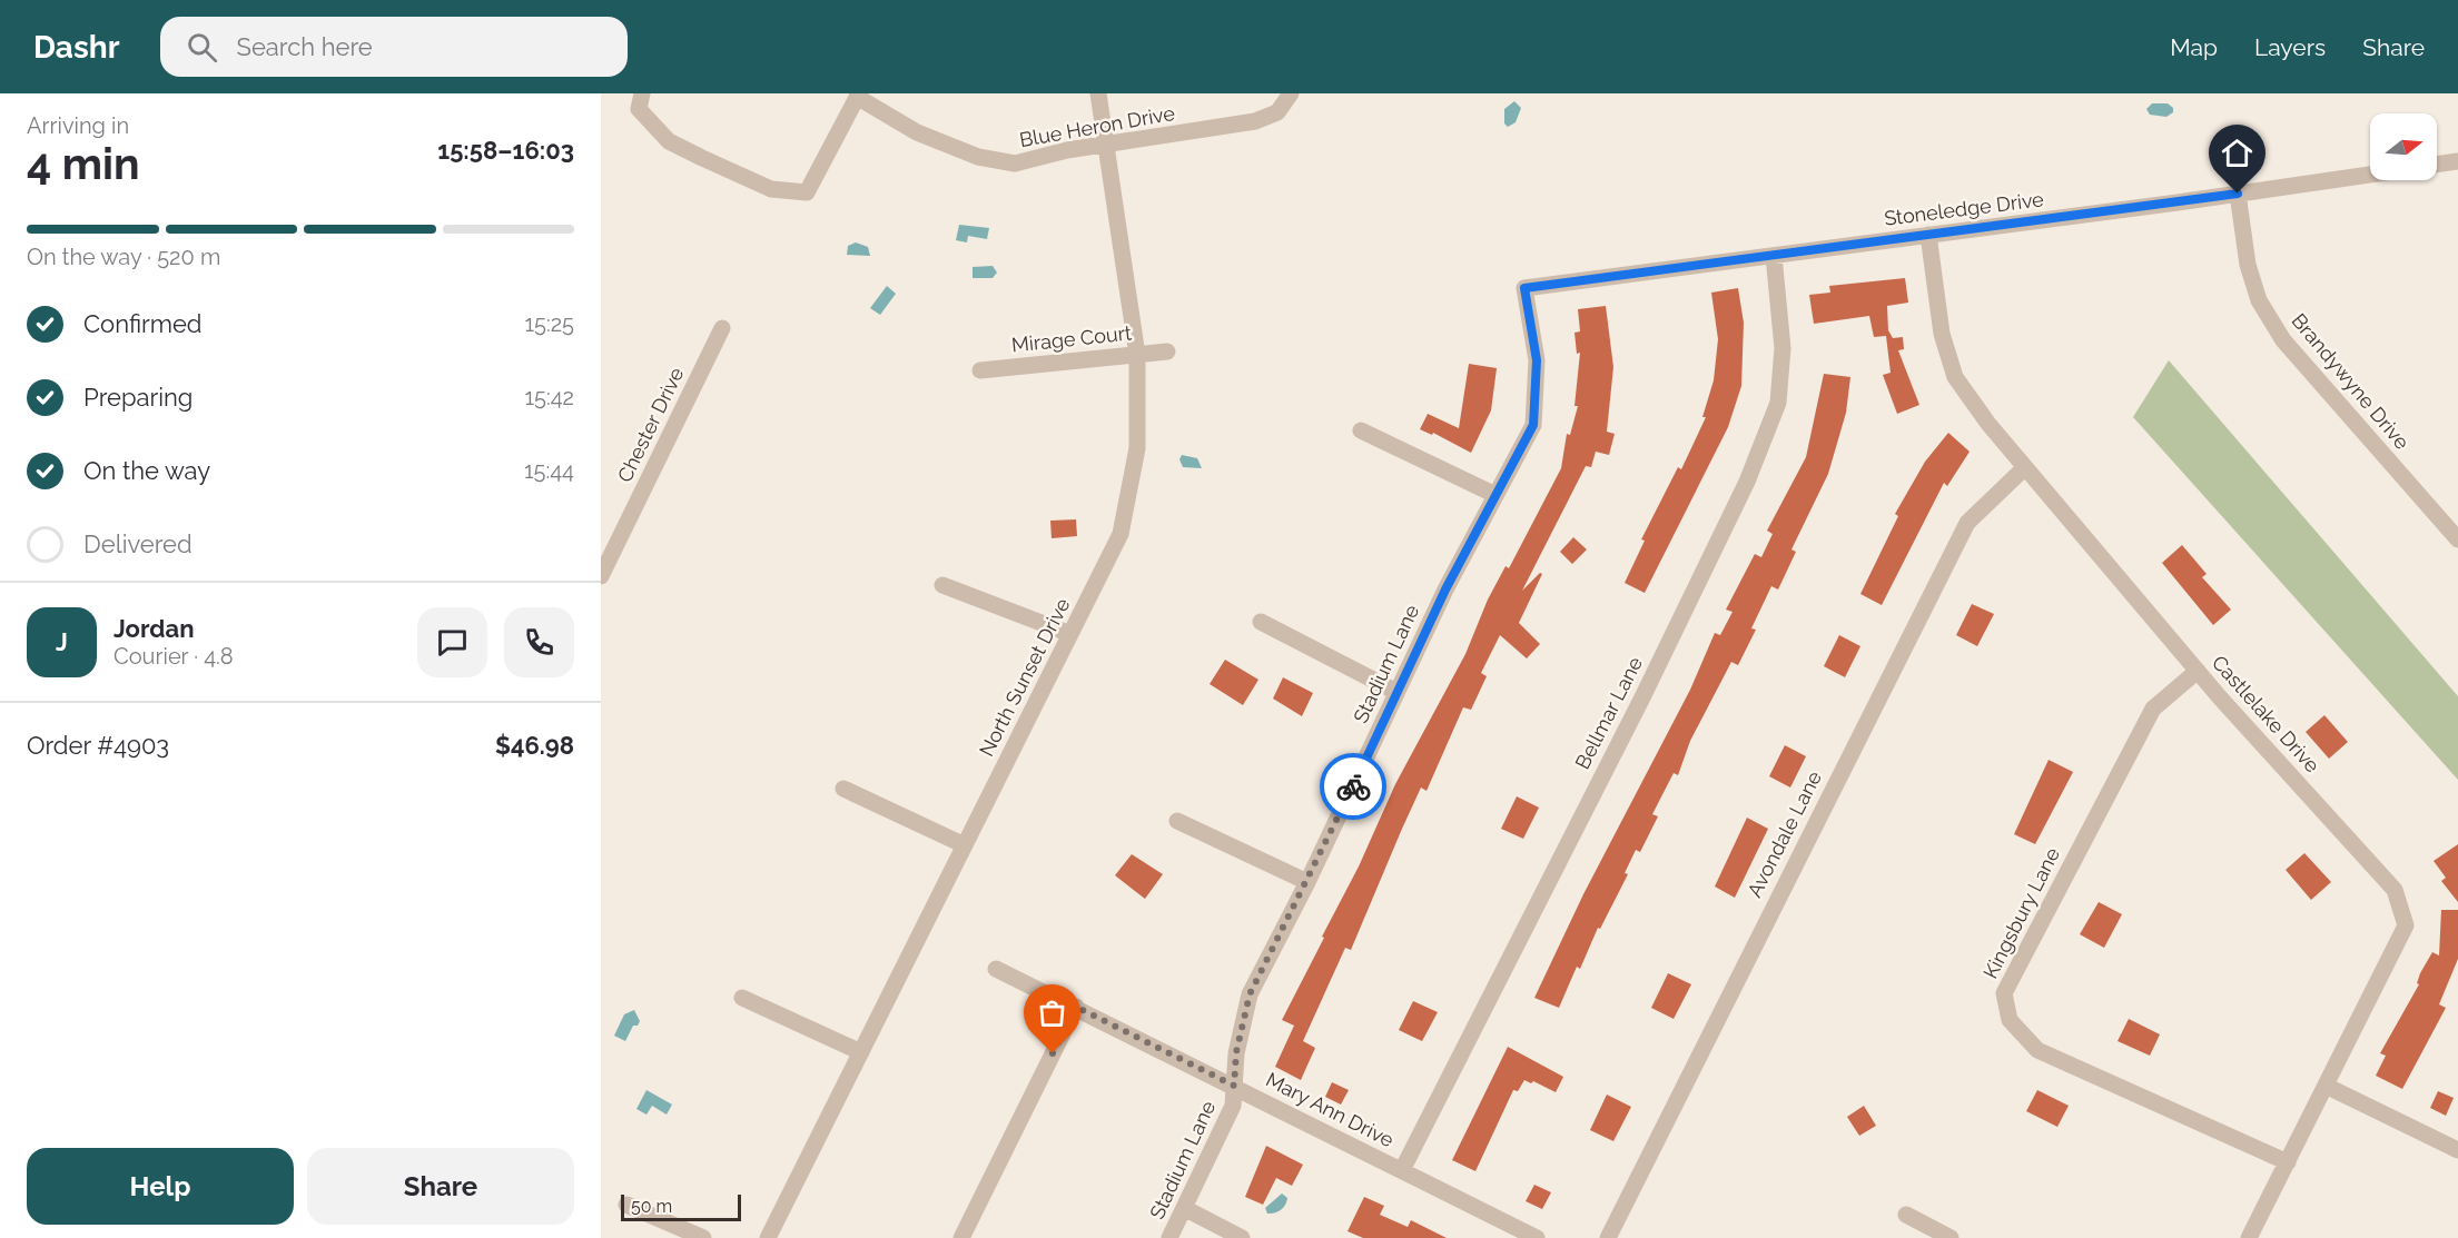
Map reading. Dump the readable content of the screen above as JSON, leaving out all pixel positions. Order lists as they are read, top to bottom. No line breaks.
{"streets":{"street":["Blue Heron Drive","Stoneledge Drive","Mirage Court","Brandywyne Drive","Chester Drive","Stadium Lane","North Sunset Drive","Bellmar Lane","Castlelake Drive","Avondale Lane","Kingsbury Lane","Mary Ann Drive"]},"crossings":[["Blue Heron Drive","North Sunset Drive"],["Stoneledge Drive","Brandywyne Drive"],["Stoneledge Drive","Stadium Lane"],["Stoneledge Drive","Bellmar Lane"],["Stoneledge Drive","Castlelake Drive"],["Mirage Court","North Sunset Drive"],["Stadium Lane","Mary Ann Drive"],["Bellmar Lane","Mary Ann Drive"],["Castlelake Drive","Avondale Lane"],["Castlelake Drive","Kingsbury Lane"]],"scale_bar":"50 m","north":"right","page":{"header":"Dashr","search":"Search here","nav":["Map","Layers","Share"],"heading":["4 min","Arriving in","15:58–16:03"],"panel":["Jordan","Courier · 4.8","Order #4903","$46.98"],"bar":"On the way · 520 m","list":[["Confirmed","15:25"],["Preparing","15:42"],["On the way","15:44"],"Delivered"],"round":"J","buttons":["Help","Share"],"scale":"50 m"}}
